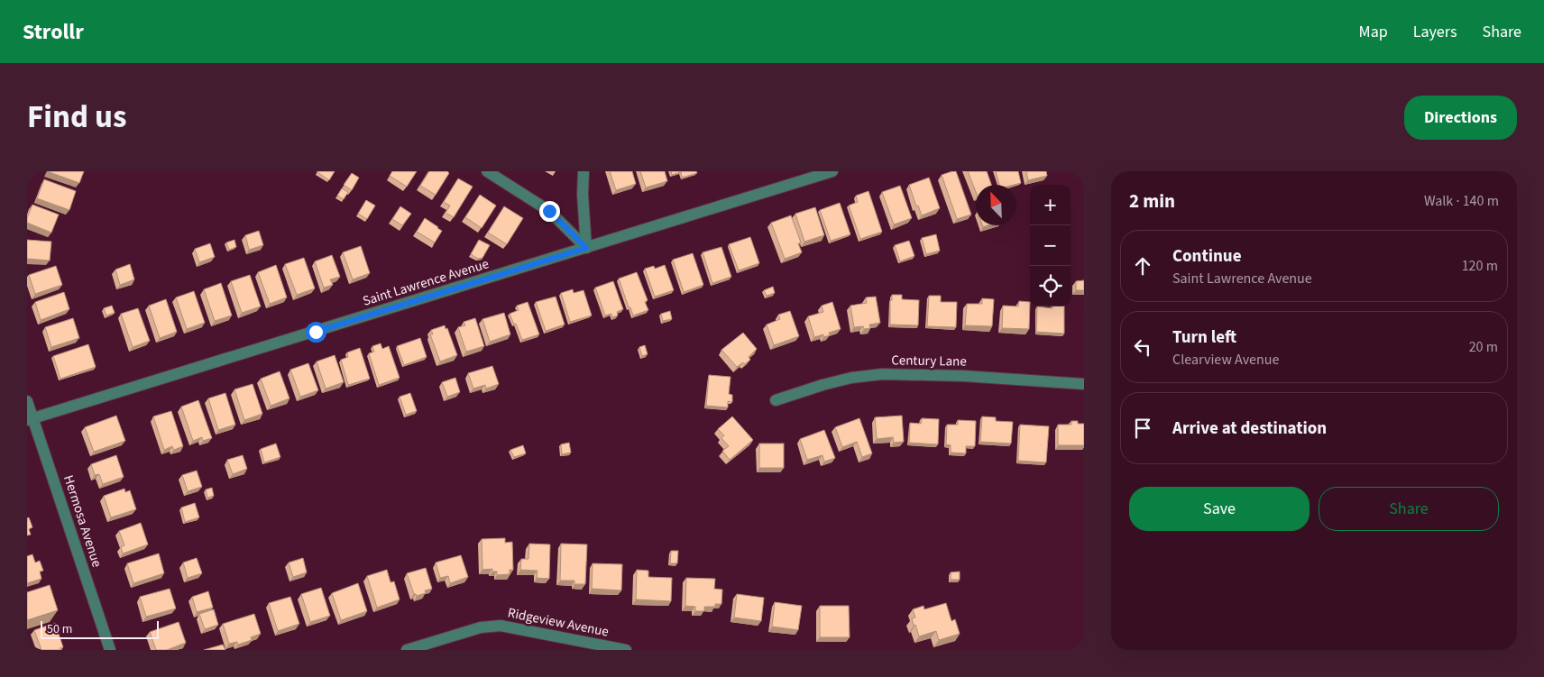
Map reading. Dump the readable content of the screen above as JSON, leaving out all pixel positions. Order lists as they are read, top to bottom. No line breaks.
{"streets":{"street":["Saint Lawrence Avenue","Century Lane","Hermosa Avenue","Ridgeview Avenue"]},"crossings":[["Saint Lawrence Avenue","Hermosa Avenue"]],"scale_bar":"50 m","north":"top left","page":{"header":"Strollr","nav":["Map","Layers","Share"],"title":"Find us","buttons":["Directions",["Save","Share"]],"heading":["2 min","Walk · 140 m"],"map_buttons":["+","−"],"list":[["Continue","Saint Lawrence Avenue","120 m"],["Turn left","Clearview Avenue","20 m"],"Arrive at destination"],"scale":"50 m"}}
